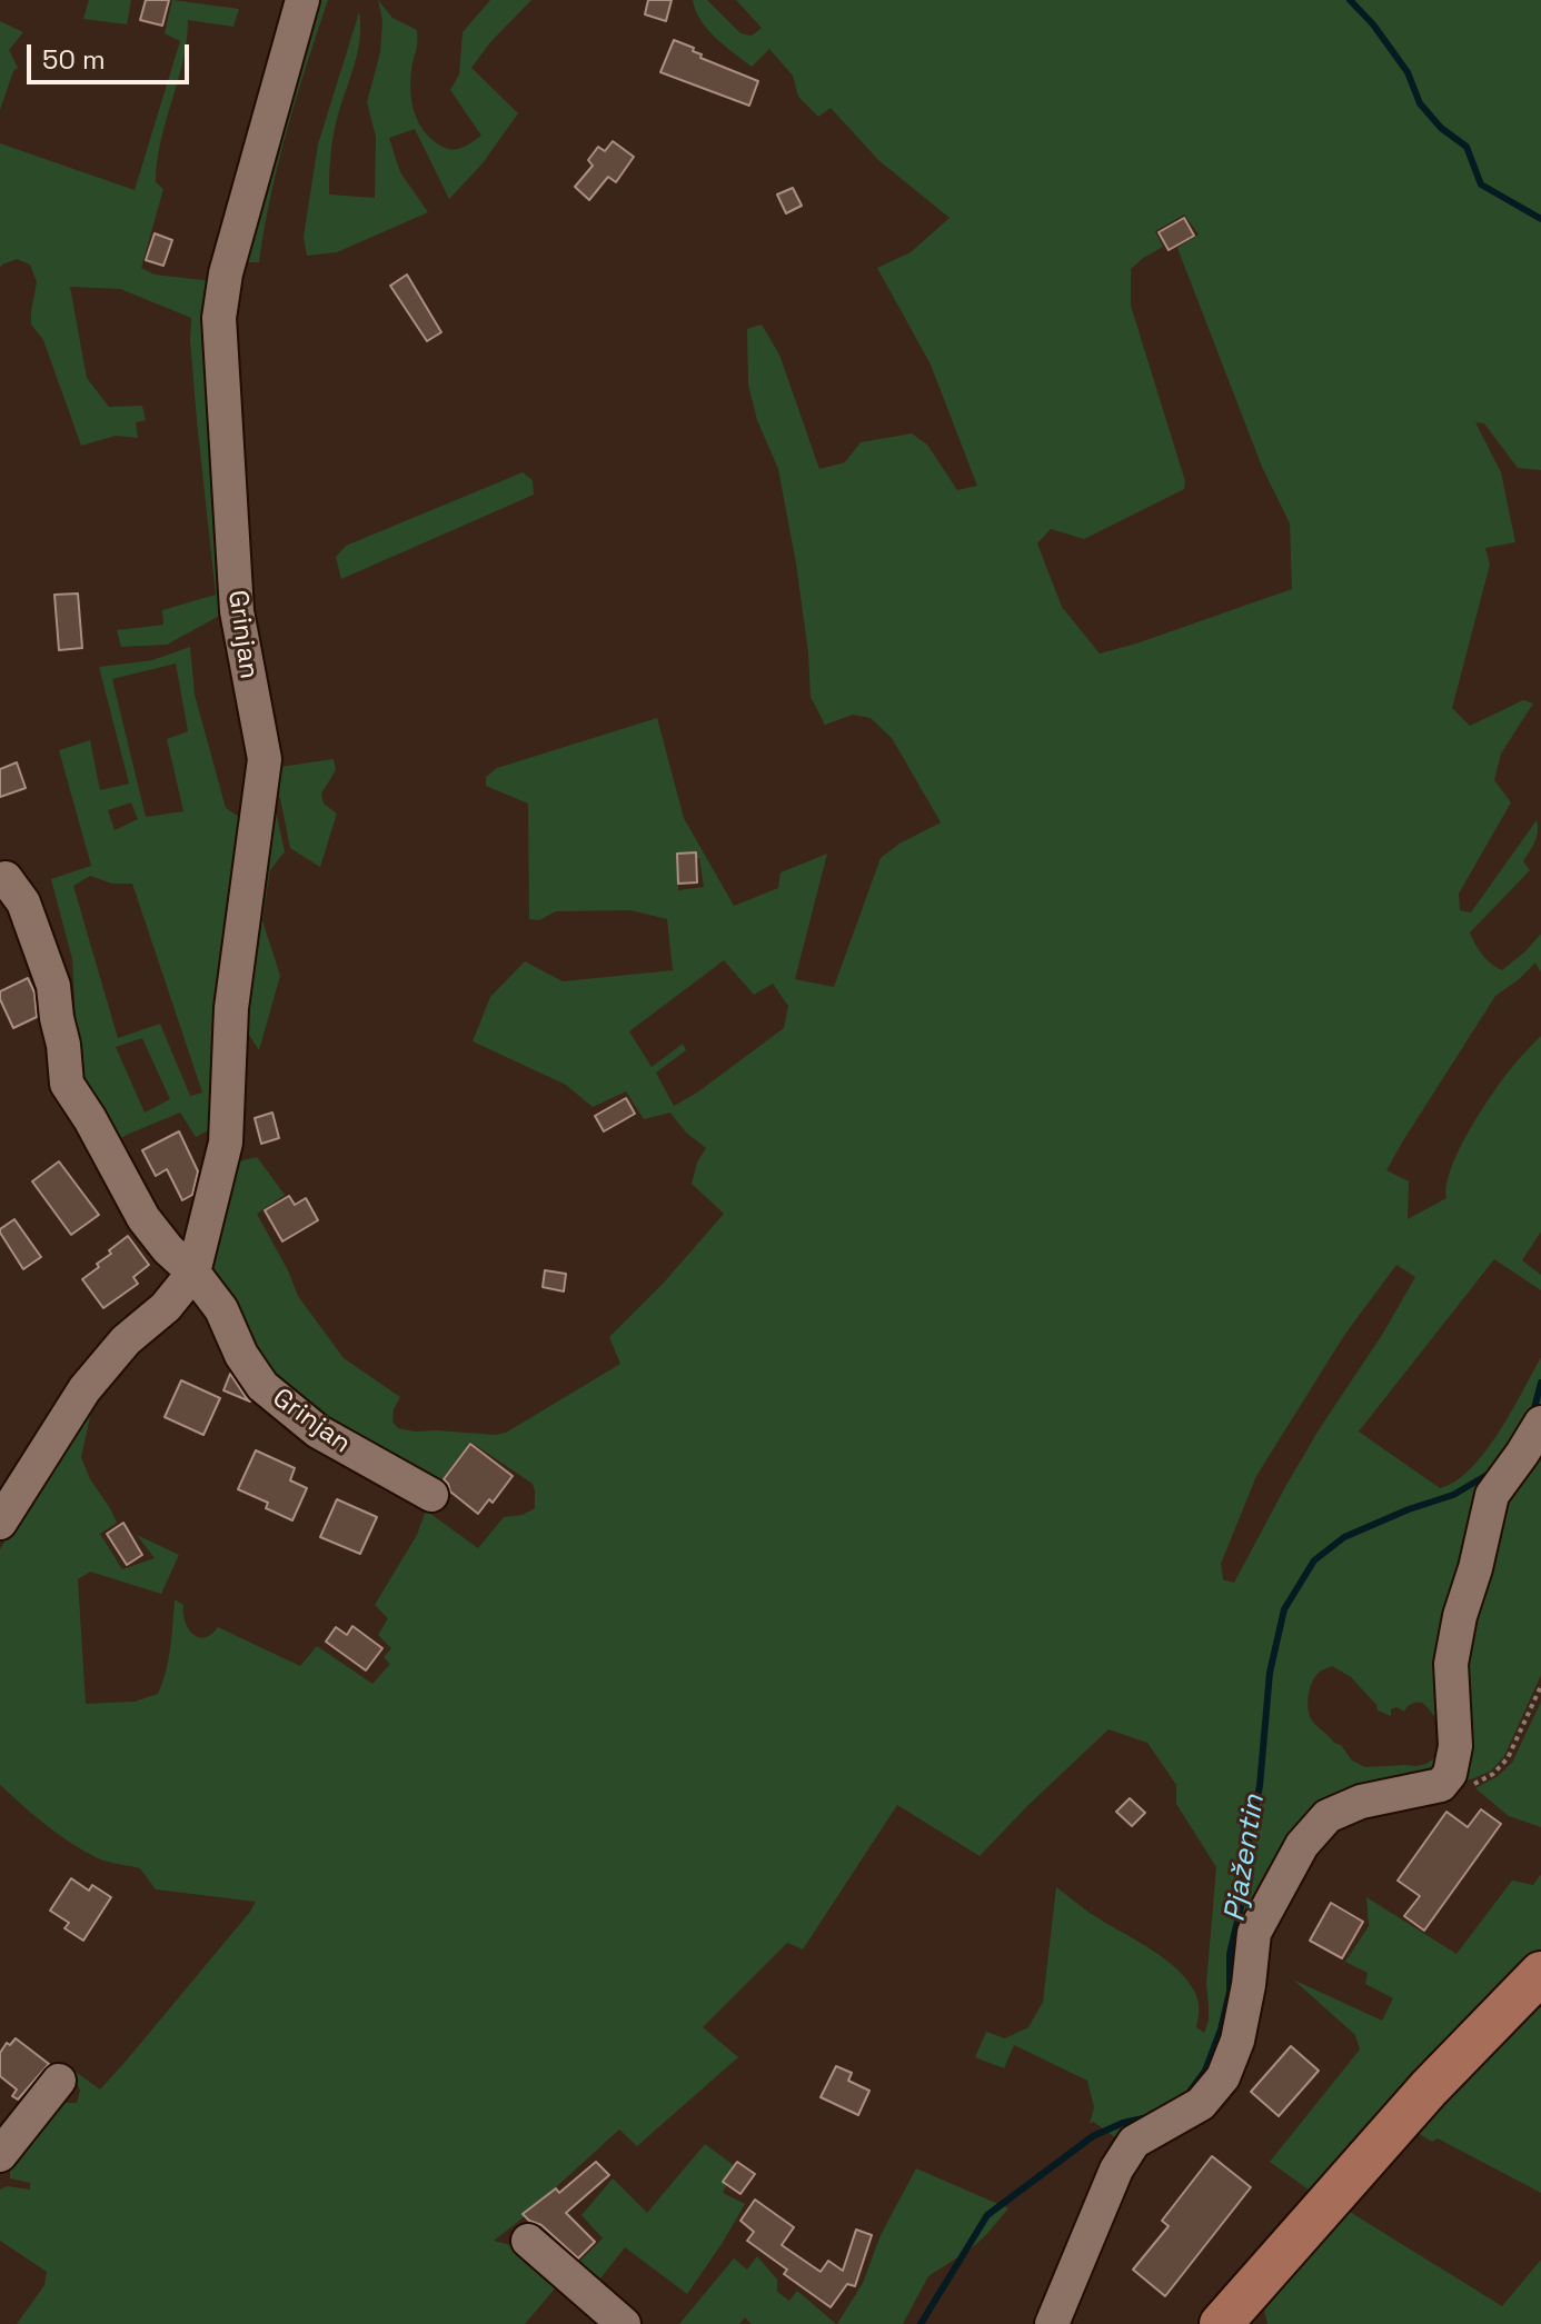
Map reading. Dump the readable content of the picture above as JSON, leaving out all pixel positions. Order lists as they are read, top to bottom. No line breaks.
{"streets":{"street":["Grinjan"]},"water":["Pjažentin"],"scale_bar":"50 m"}
